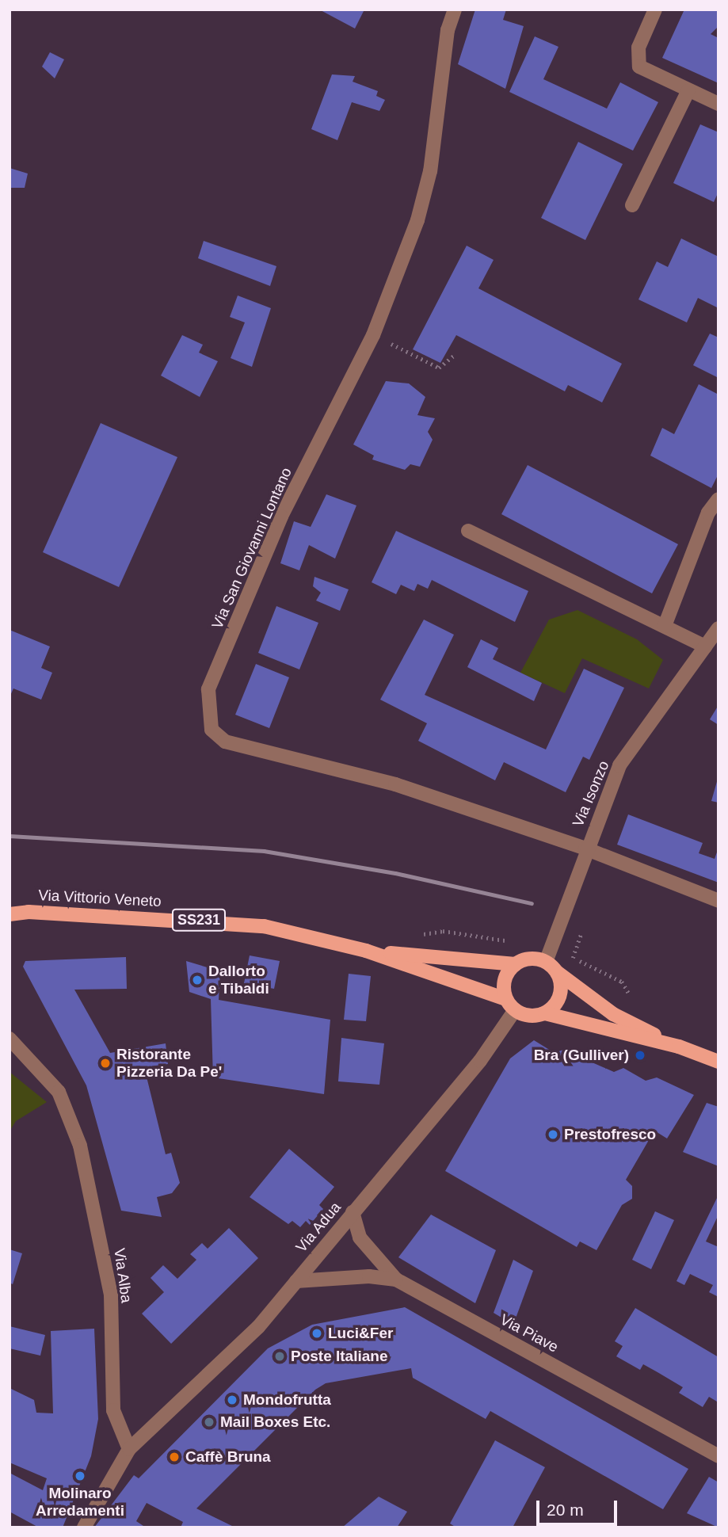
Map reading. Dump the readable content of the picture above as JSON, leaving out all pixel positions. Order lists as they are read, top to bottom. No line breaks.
{"streets":{"main road":["Via Vittorio Veneto","SS231"],"street":["Via San Giovanni Lontano","Via Isonzo","Via Adua","Via Alba","Via Piave"]},"crossings":[["Via San Giovanni Lontano","Via Isonzo"],["Via Isonzo","Via Vittorio Veneto"],["Via Isonzo","SS231"],["Via Isonzo","Via Adua"],["Via Vittorio Veneto","SS231"],["Via Vittorio Veneto","Via Adua"],["SS231","Via Adua"],["Via Adua","Via Alba"],["Via Adua","Via Piave"]],"places":["Dallorto e Tibaldi","Bra (Gulliver)","Ristorante Pizzeria Da Pe'","Prestofresco","Luci&Fer","Poste Italiane","Mondofrutta","Mail Boxes Etc.","Caffè Bruna","Molinaro Arredamenti"],"scale_bar":"20 m"}
